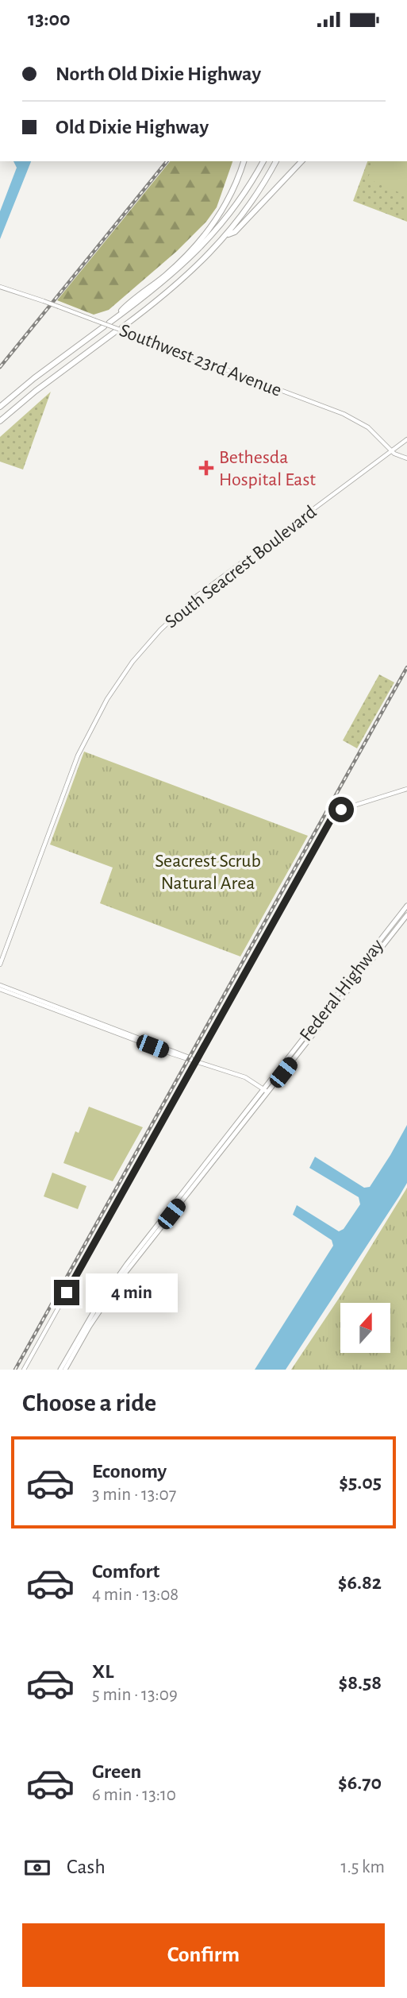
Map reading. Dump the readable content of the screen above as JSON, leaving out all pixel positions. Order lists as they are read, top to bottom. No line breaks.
{"streets":{"main road":["Federal Highway"],"street":["Southwest 23rd Avenue","South Seacrest Boulevard"]},"crossings":[["Southwest 23rd Avenue","South Seacrest Boulevard"]],"parks":["Seacrest Scrub Natural Area"],"places":{"health":["Bethesda Hospital East"]},"north":"top","page":{"status":"13:00","banner":["North Old Dixie Highway","Old Dixie Highway"],"bubble":"4 min","heading":"Choose a ride","list":[{"name":"Economy","note":"3 min · 13:07","value":"$5.05"},{"name":"Comfort","note":"4 min · 13:08","value":"$6.82"},{"name":"XL","note":"5 min · 13:09","value":"$8.58"},{"name":"Green","note":"6 min · 13:10","value":"$6.70"}],"pay":["Cash","1.5 km"],"buttons":"Confirm"}}
